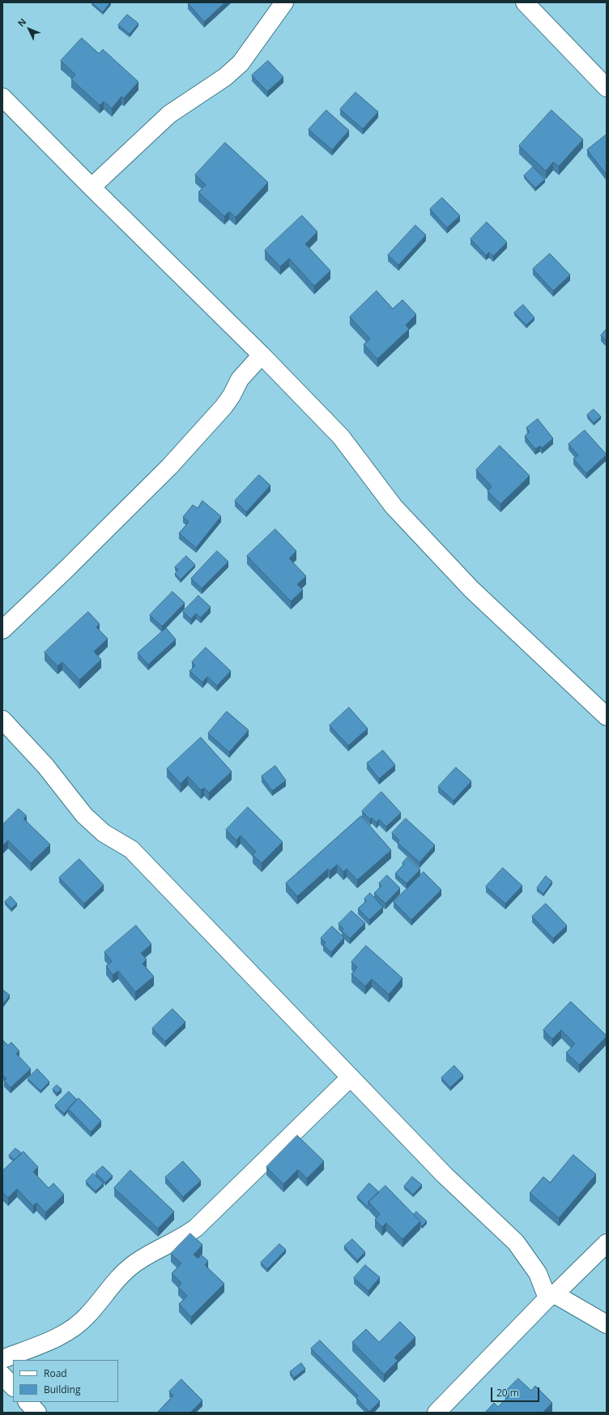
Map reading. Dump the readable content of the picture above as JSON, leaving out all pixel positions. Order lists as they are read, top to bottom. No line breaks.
{"legend":["Road","Building"],"scale_bar":"20 m","north":"top left"}
